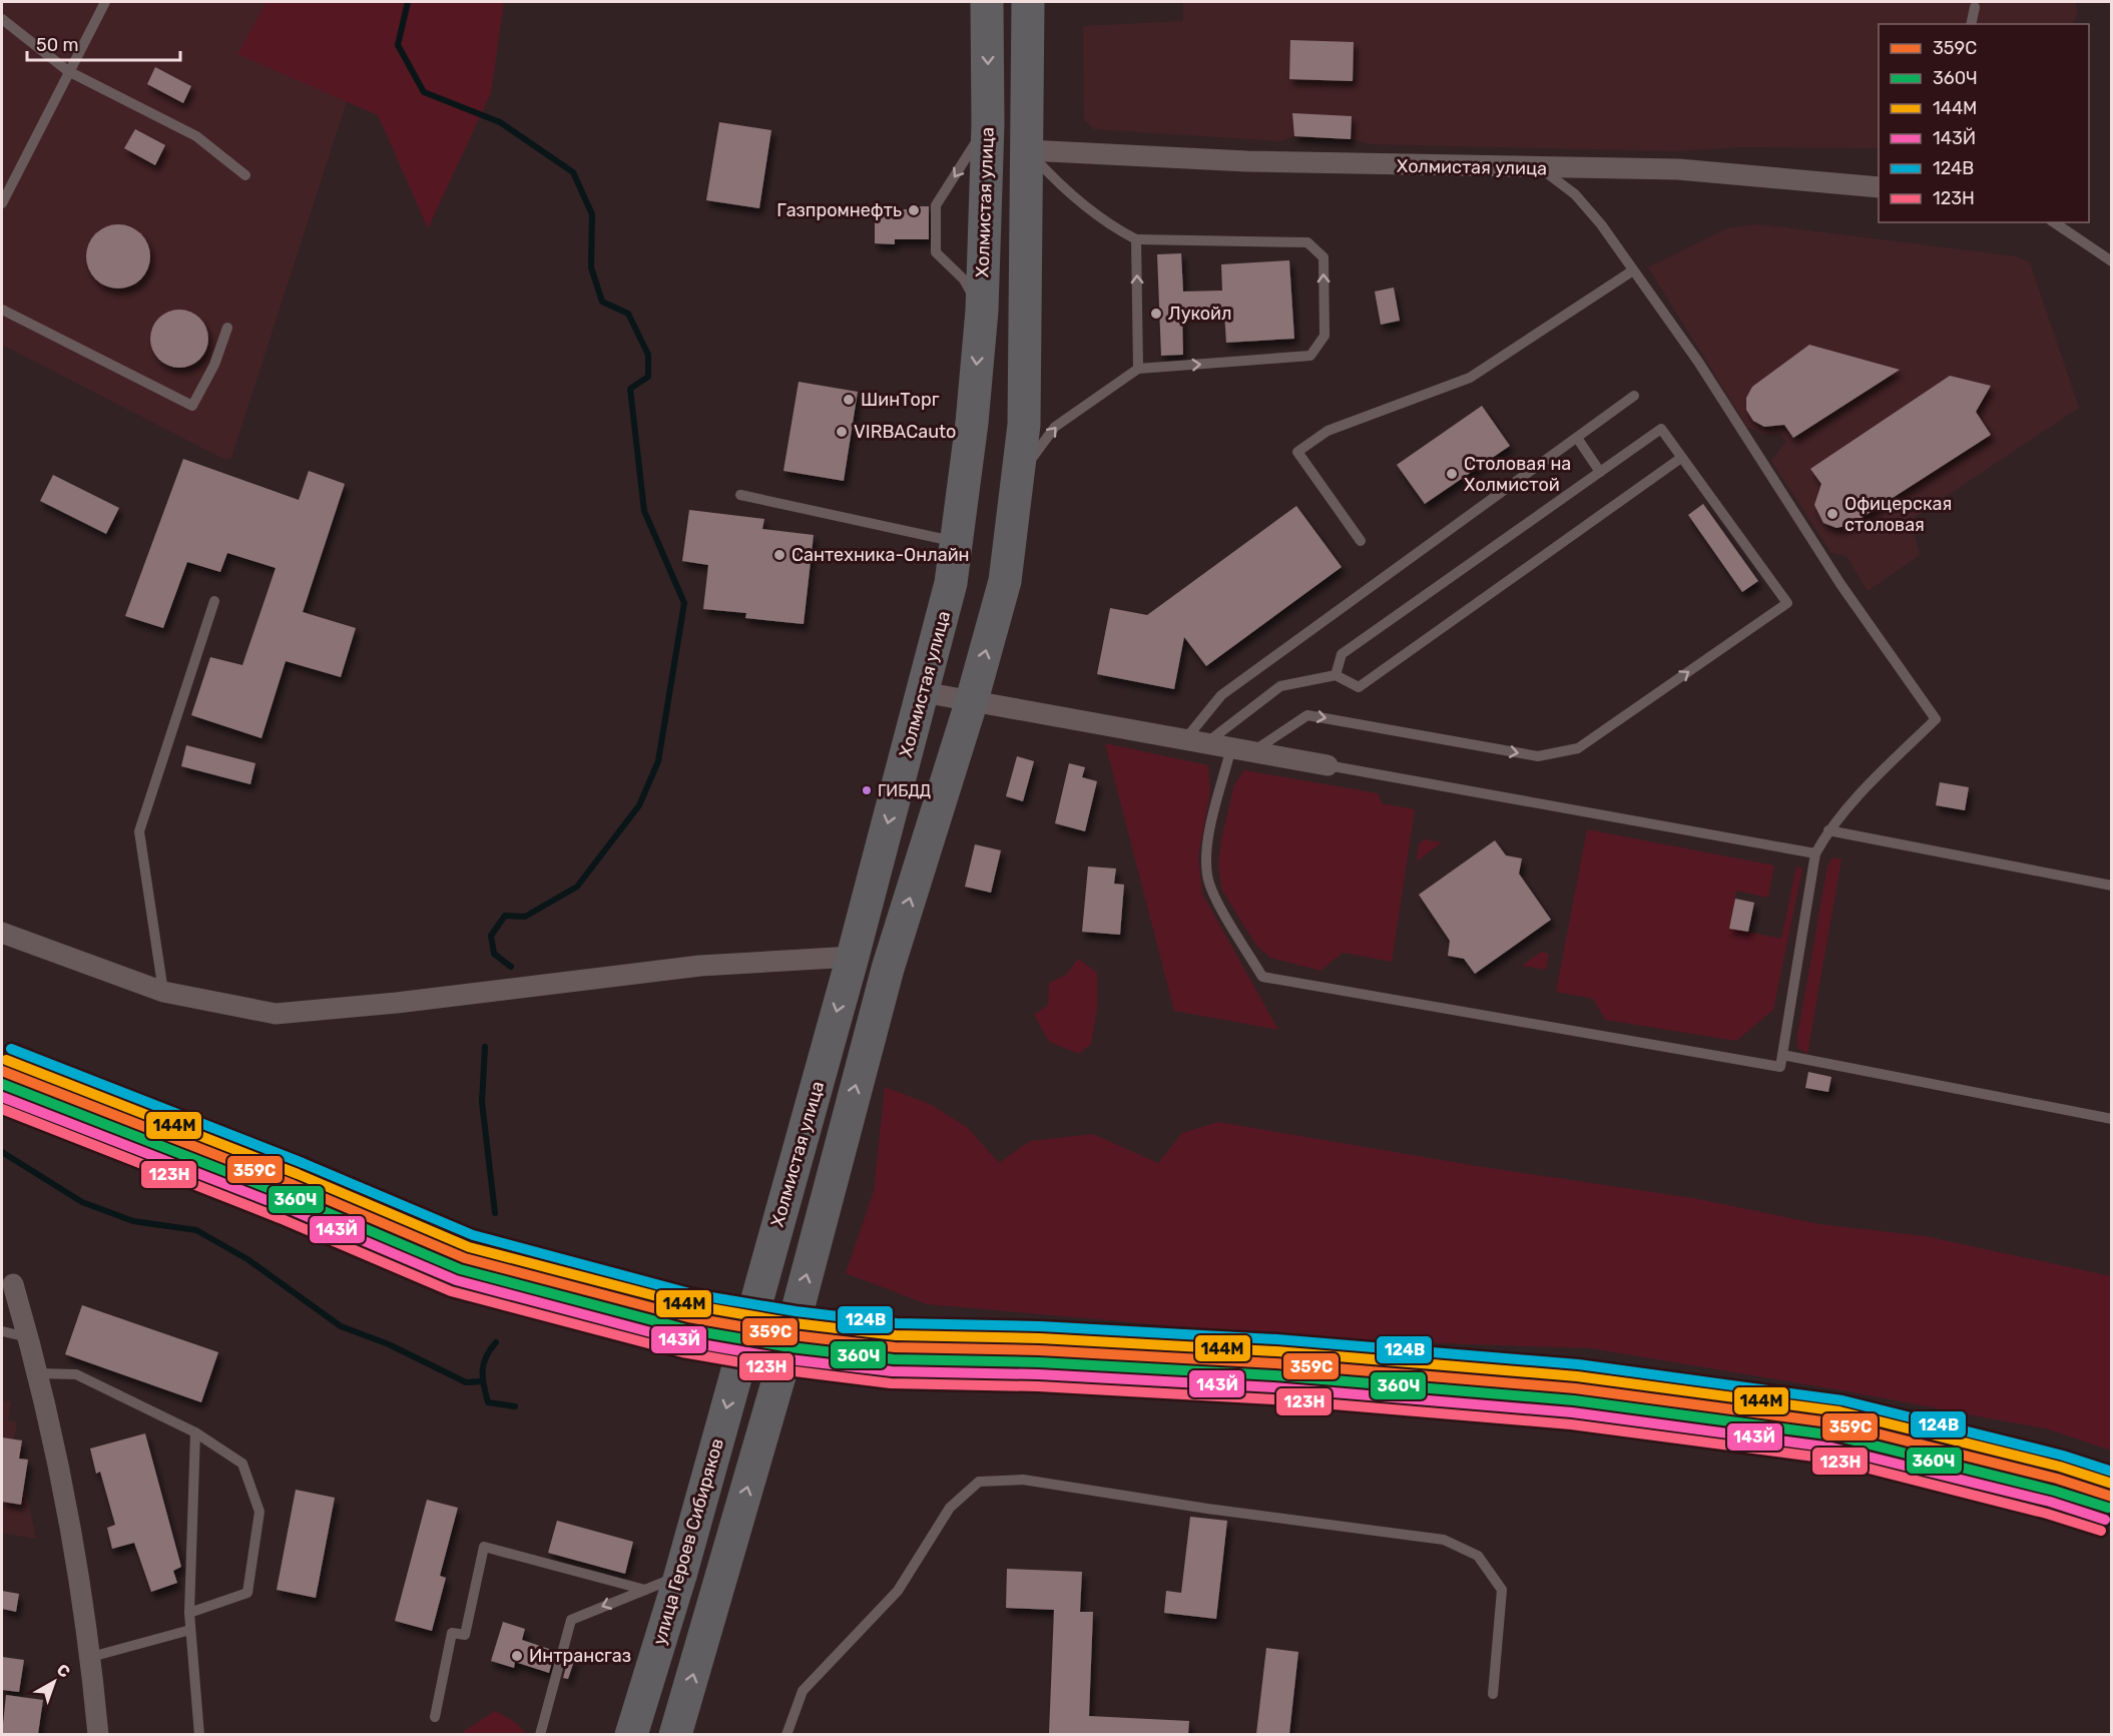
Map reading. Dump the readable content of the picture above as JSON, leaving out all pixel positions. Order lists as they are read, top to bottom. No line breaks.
{"streets":{"highway":["Холмистая улица","улица Героев Сибиряков"]},"crossings":[["Холмистая улица","улица Героев Сибиряков"]],"one_way":["улица Героев Сибиряков"],"places":["Газпромнефть","Лукойл","ШинТорг","VIRBACauto","Столовая на Холмистой","Офицерская столовая","Сантехника-Онлайн","ГИБДД","Интрансгаз"],"lines":["transit line 124В","transit line 144М","transit line 359С","transit line 360Ч","transit line 143Й","transit line 123Н"],"legend":["359С","360Ч","144М","143Й","124В","123Н"],"scale_bar":"50 m","north":"top right"}
